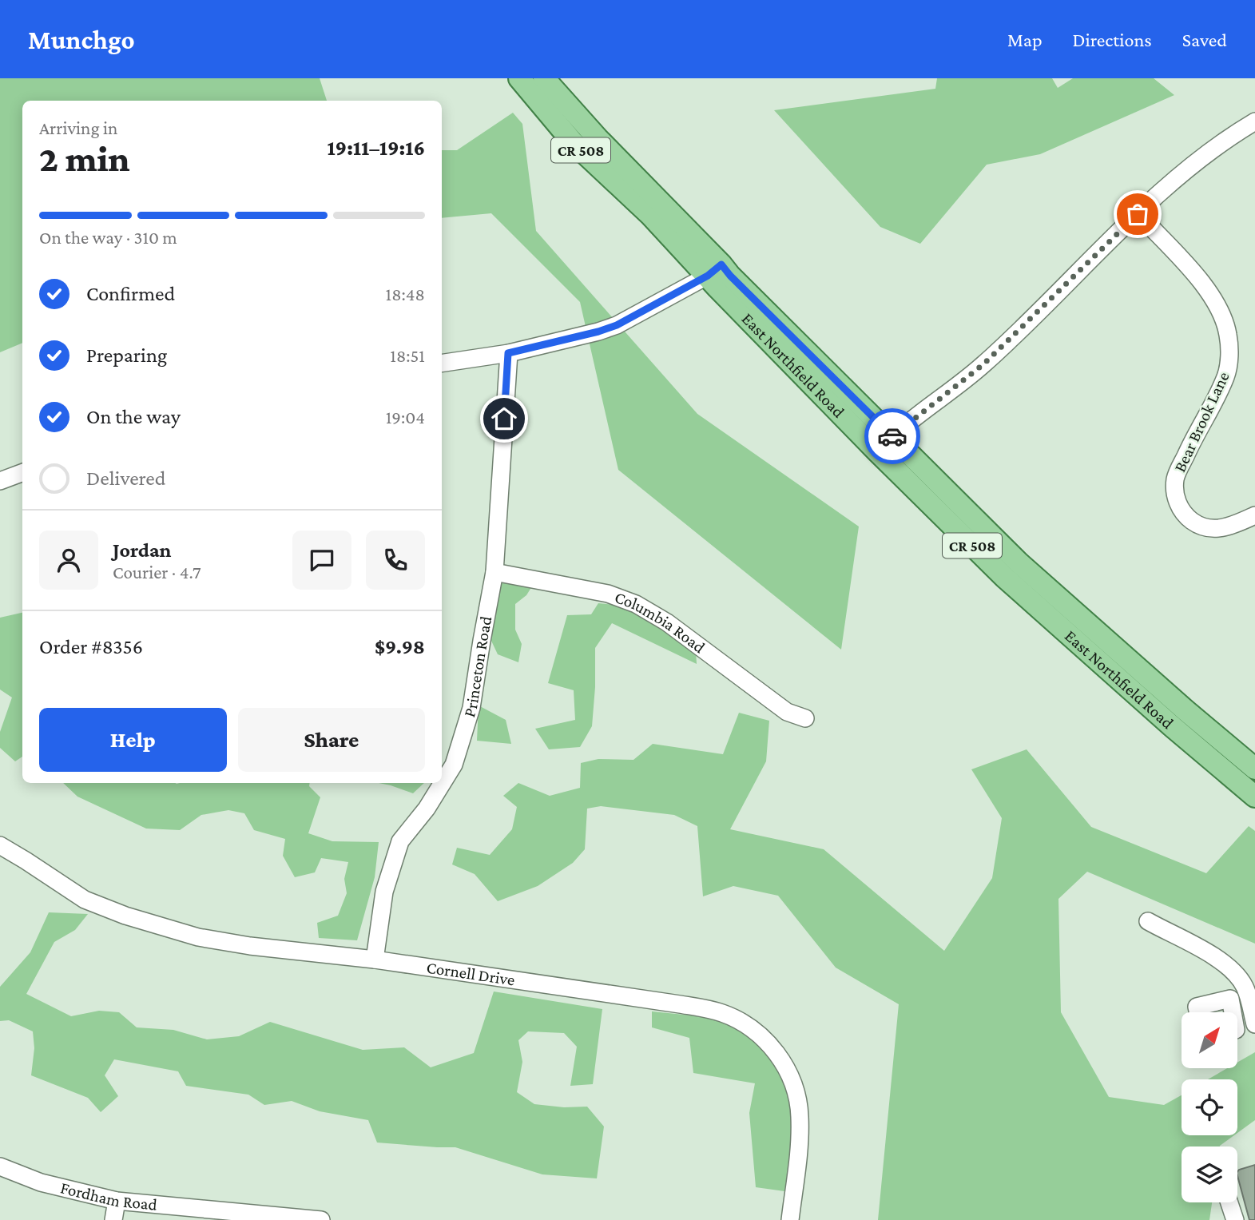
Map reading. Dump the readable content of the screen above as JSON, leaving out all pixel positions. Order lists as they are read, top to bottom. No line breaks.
{"streets":{"main road":["CR 508","East Northfield Road"],"street":["Bear Brook Lane","Columbia Road","Princeton Road","Cornell Drive","Fordham Road"]},"crossings":[["Columbia Road","Princeton Road"],["Princeton Road","Cornell Drive"]],"north":"top right","page":{"header":"Munchgo","nav":["Map","Directions","Saved"],"heading":["2 min","Arriving in","19:11–19:16"],"panel":["Jordan","Courier · 4.7","Order #8356","$9.98"],"bar":"On the way · 310 m","list":[["Confirmed","18:48"],["Preparing","18:51"],["On the way","19:04"],"Delivered"],"buttons":["Help","Share"]}}
